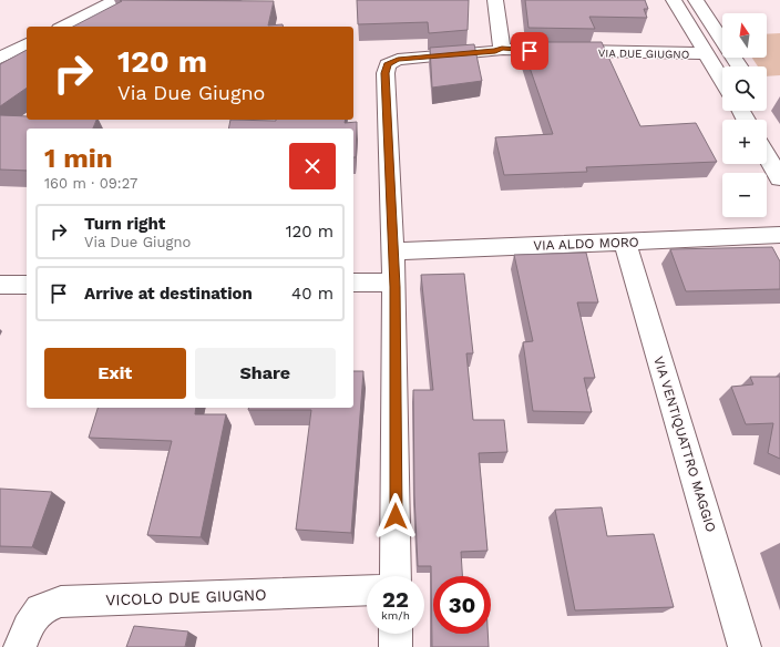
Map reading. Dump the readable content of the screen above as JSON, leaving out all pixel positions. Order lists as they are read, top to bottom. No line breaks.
{"streets":{"street":["VIA DUE GIUGNO","VIA ALDO MORO","VIA VENTIQUATTRO MAGGIO","VICOLO DUE GIUGNO"]},"crossings":[["VIA DUE GIUGNO","VIA ALDO MORO"],["VIA ALDO MORO","VIA VENTIQUATTRO MAGGIO"]],"north":"top","page":{"map_buttons":["+","−"],"turn":["120 m","Via Due Giugno"],"heading":["1 min","160 m · 09:27"],"list":[{"name":"Turn right","note":"Via Due Giugno","value":"120 m"},{"name":"Arrive at destination","value":"40 m"}],"buttons":["Exit","Share"],"speed":"22 km/h","limit":"30"}}
